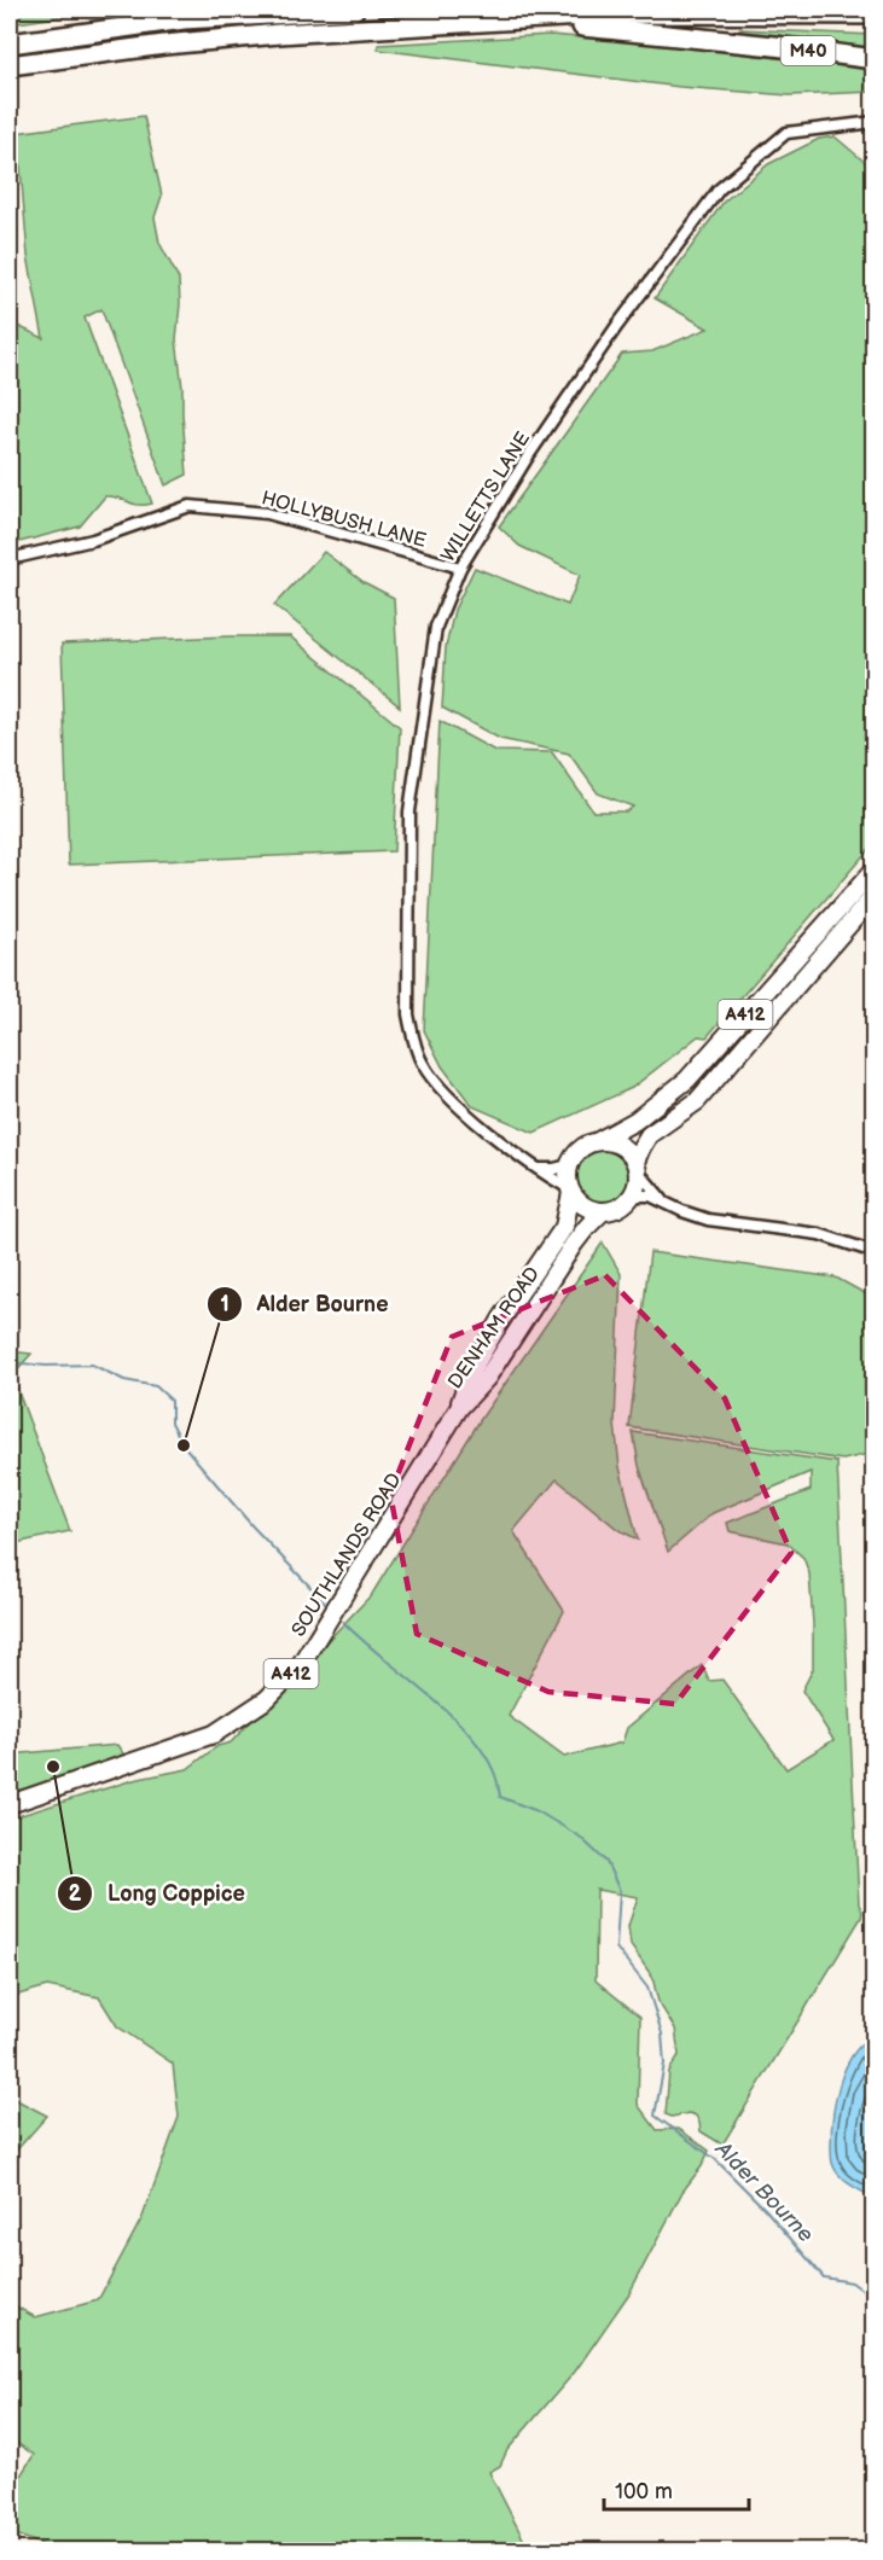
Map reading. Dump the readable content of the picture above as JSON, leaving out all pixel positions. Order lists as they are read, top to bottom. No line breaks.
{"streets":{"highway":["M40"],"main road":["A412","DENHAM ROAD","SOUTHLANDS ROAD"],"street":["WILLETTS LANE","HOLLYBUSH LANE"]},"crossings":[["WILLETTS LANE","HOLLYBUSH LANE"],["WILLETTS LANE","A412"],["WILLETTS LANE","DENHAM ROAD"],["A412","DENHAM ROAD"],["DENHAM ROAD","SOUTHLANDS ROAD"]],"water":["Alder Bourne"],"places":["Alder Bourne","Long Coppice"],"scale_bar":"100 m"}
